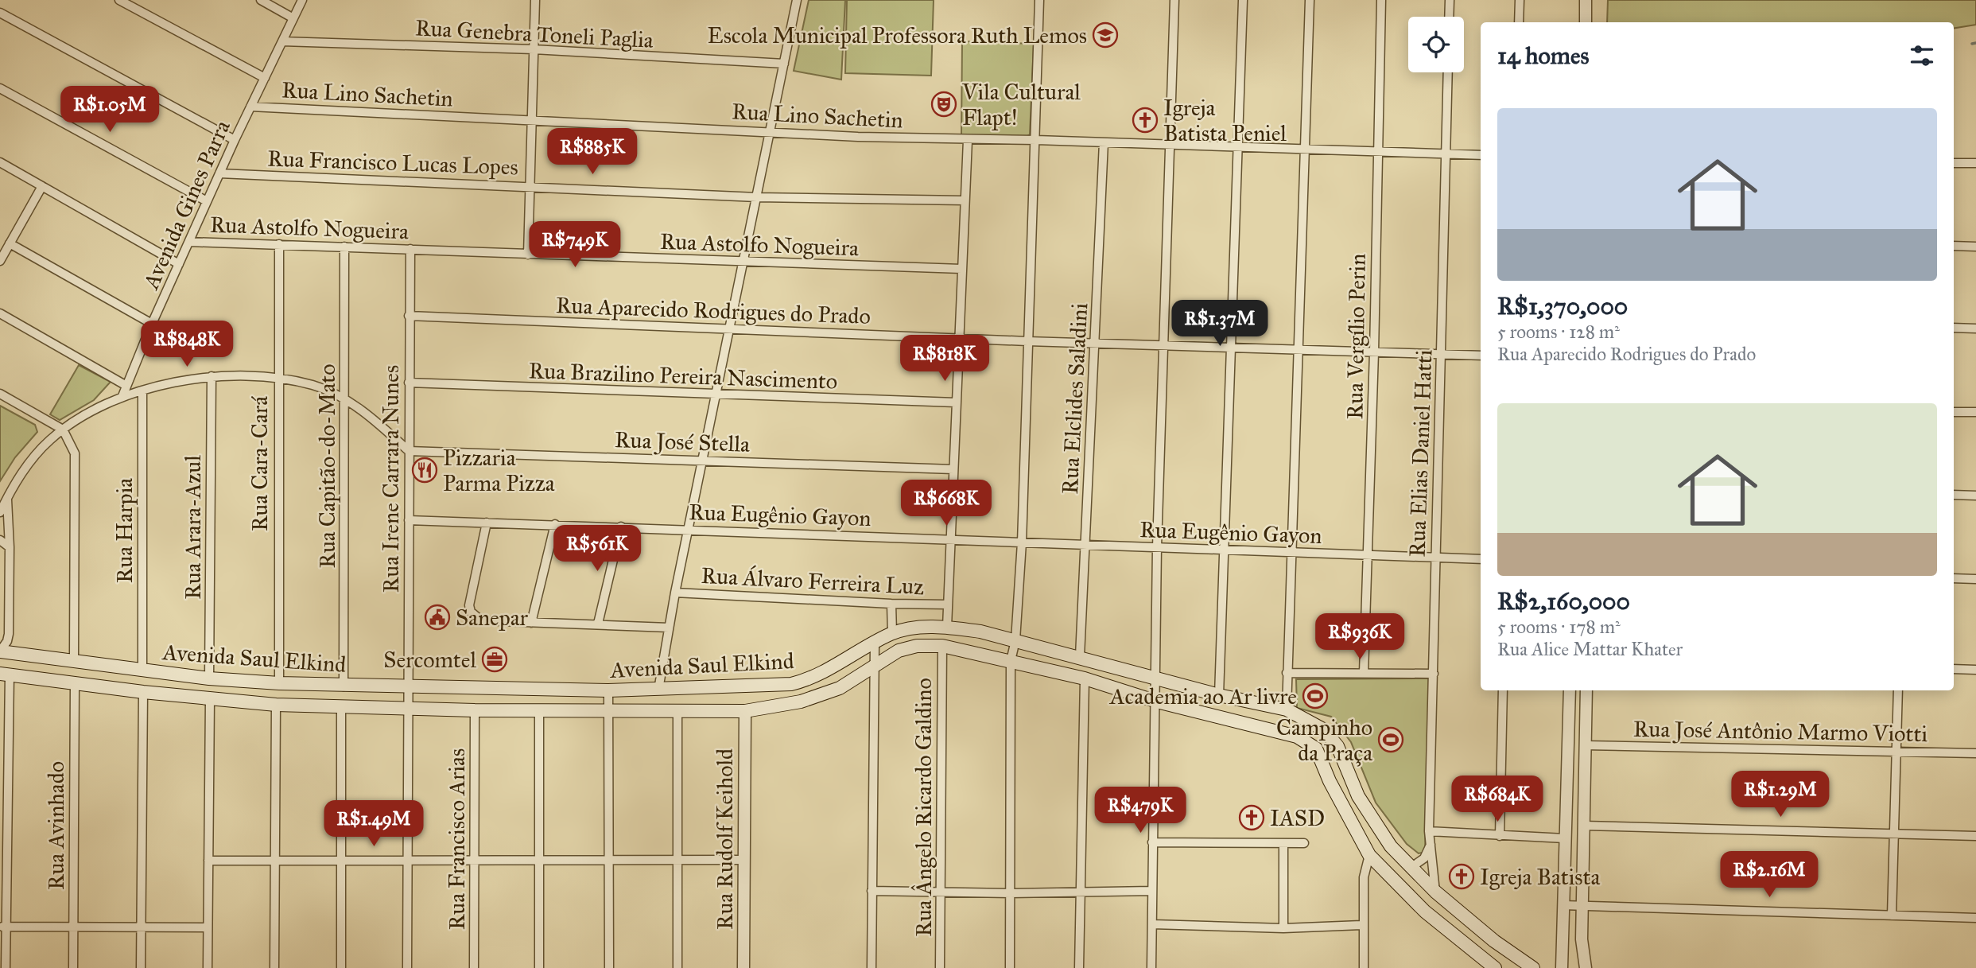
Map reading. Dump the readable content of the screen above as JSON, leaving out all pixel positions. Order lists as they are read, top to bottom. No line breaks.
{"streets":{"main road":["Avenida Saul Elkind"],"street":["Rua Genebra Toneli Paglia","Rua Lino Sachetin","Rua Francisco Lucas Lopes","Avenida Gines Parra","Rua Astolfo Nogueira","Rua Aparecido Rodrigues do Prado","Rua Vergílio Perin","Rua Brazilino Pereira Nascimento","Rua Elclides Saladini","Rua José Stella","Rua Elias Daniel Hatti","Rua Cara-Cará","Rua Capitão-do-Mato","Rua Irene Carrara Nunes","Rua Eugênio Gayon","Rua Arara-Azul","Rua Harpia","Rua Álvaro Ferreira Luz","Rua José Antônio Marmo Viotti","Rua Ângelo Ricardo Galdino","Rua Avinhado","Rua Francisco Arias","Rua Rudolf Keihold"]},"crossings":[["Rua Genebra Toneli Paglia","Avenida Gines Parra"],["Rua Lino Sachetin","Avenida Gines Parra"],["Rua Lino Sachetin","Rua Vergílio Perin"],["Rua Lino Sachetin","Rua Elclides Saladini"],["Rua Lino Sachetin","Rua Elias Daniel Hatti"],["Rua Francisco Lucas Lopes","Avenida Gines Parra"],["Avenida Gines Parra","Rua Astolfo Nogueira"],["Rua Astolfo Nogueira","Rua Cara-Cará"],["Rua Astolfo Nogueira","Rua Capitão-do-Mato"],["Rua Astolfo Nogueira","Rua Irene Carrara Nunes"],["Rua Aparecido Rodrigues do Prado","Rua Vergílio Perin"],["Rua Aparecido Rodrigues do Prado","Rua Elclides Saladini"],["Rua Aparecido Rodrigues do Prado","Rua Elias Daniel Hatti"],["Rua Aparecido Rodrigues do Prado","Rua Irene Carrara Nunes"],["Rua Vergílio Perin","Rua Eugênio Gayon"],["Rua Brazilino Pereira Nascimento","Rua Irene Carrara Nunes"],["Rua Elclides Saladini","Rua Eugênio Gayon"],["Rua Elclides Saladini","Avenida Saul Elkind"],["Rua José Stella","Rua Irene Carrara Nunes"],["Rua Elias Daniel Hatti","Rua Eugênio Gayon"],["Rua Elias Daniel Hatti","Avenida Saul Elkind"],["Rua Cara-Cará","Avenida Saul Elkind"],["Rua Capitão-do-Mato","Avenida Saul Elkind"],["Rua Irene Carrara Nunes","Rua Eugênio Gayon"],["Rua Irene Carrara Nunes","Avenida Saul Elkind"],["Rua Arara-Azul","Avenida Saul Elkind"],["Rua Harpia","Avenida Saul Elkind"],["Avenida Saul Elkind","Rua Ângelo Ricardo Galdino"],["Avenida Saul Elkind","Rua Avinhado"],["Avenida Saul Elkind","Rua Francisco Arias"],["Avenida Saul Elkind","Rua Rudolf Keihold"]],"places":{"school or university":["Escola Municipal Professora Ruth Lemos"],"theatre":["Vila Cultural Flapt!"],"church":["Igreja Batista Peniel","IASD","Igreja Batista"],"restaurant":["Pizzaria Parma Pizza"],"public building":["Sanepar"],"office":["Sercomtel"],"sports":["Academia ao Ar livre","Campinho da Praça"]},"page":{"heading":"14 homes","price":["R$1.05M","R$885K","R$749K","R$1.37M","R$848K","R$818K","R$668K","R$561K","R$936K","R$1.29M","R$684K","R$479K","R$1.49M","R$2.16M"],"list":[{"name":"R$1,370,000","note":"5 rooms · 128 m² · Rua Aparecido Rodrigues do Prado"},{"name":"R$2,160,000","note":"5 rooms · 178 m² · Rua Alice Mattar Khater"}]}}
